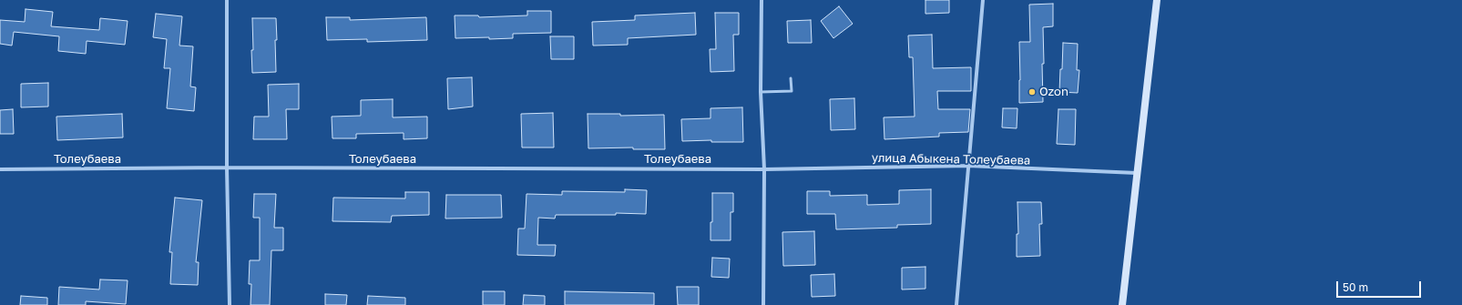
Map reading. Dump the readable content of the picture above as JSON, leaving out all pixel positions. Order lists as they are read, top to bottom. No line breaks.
{"streets":{"street":["Толеубаева","улица Абыкена Толеубаева"]},"crossings":[["Толеубаева","улица Абыкена Толеубаева"]],"places":["Ozon"],"scale_bar":"50 m"}
